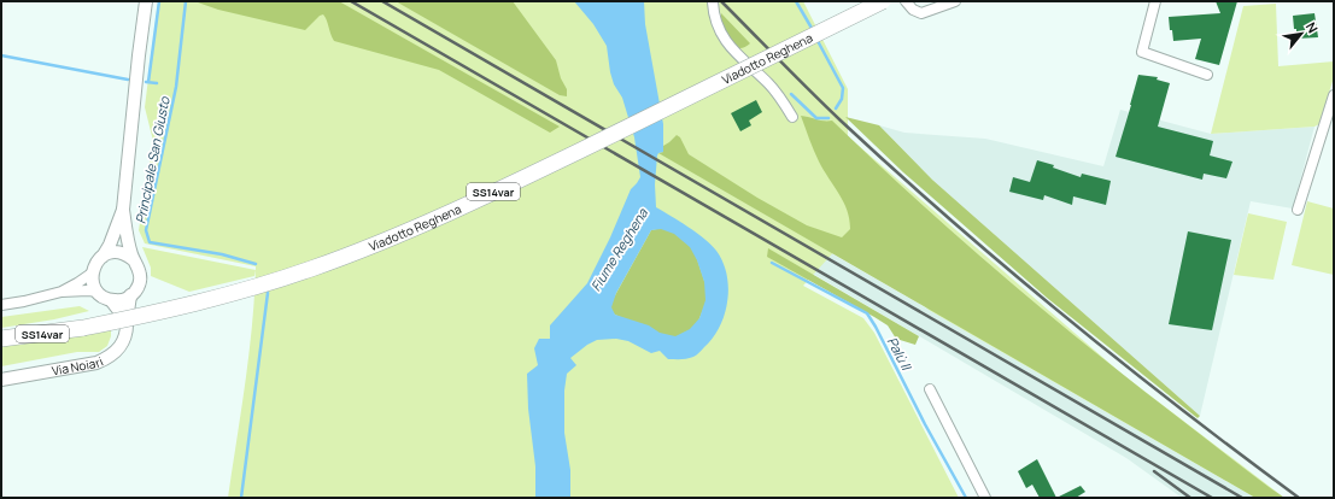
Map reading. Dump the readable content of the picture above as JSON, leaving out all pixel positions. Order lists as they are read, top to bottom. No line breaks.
{"streets":{"highway":["Viadotto Reghena","SS14var"],"street":["Via Noiari"]},"water":["Principale San Giusto","Fiume Reghena","Palù II"],"north":"top right"}
